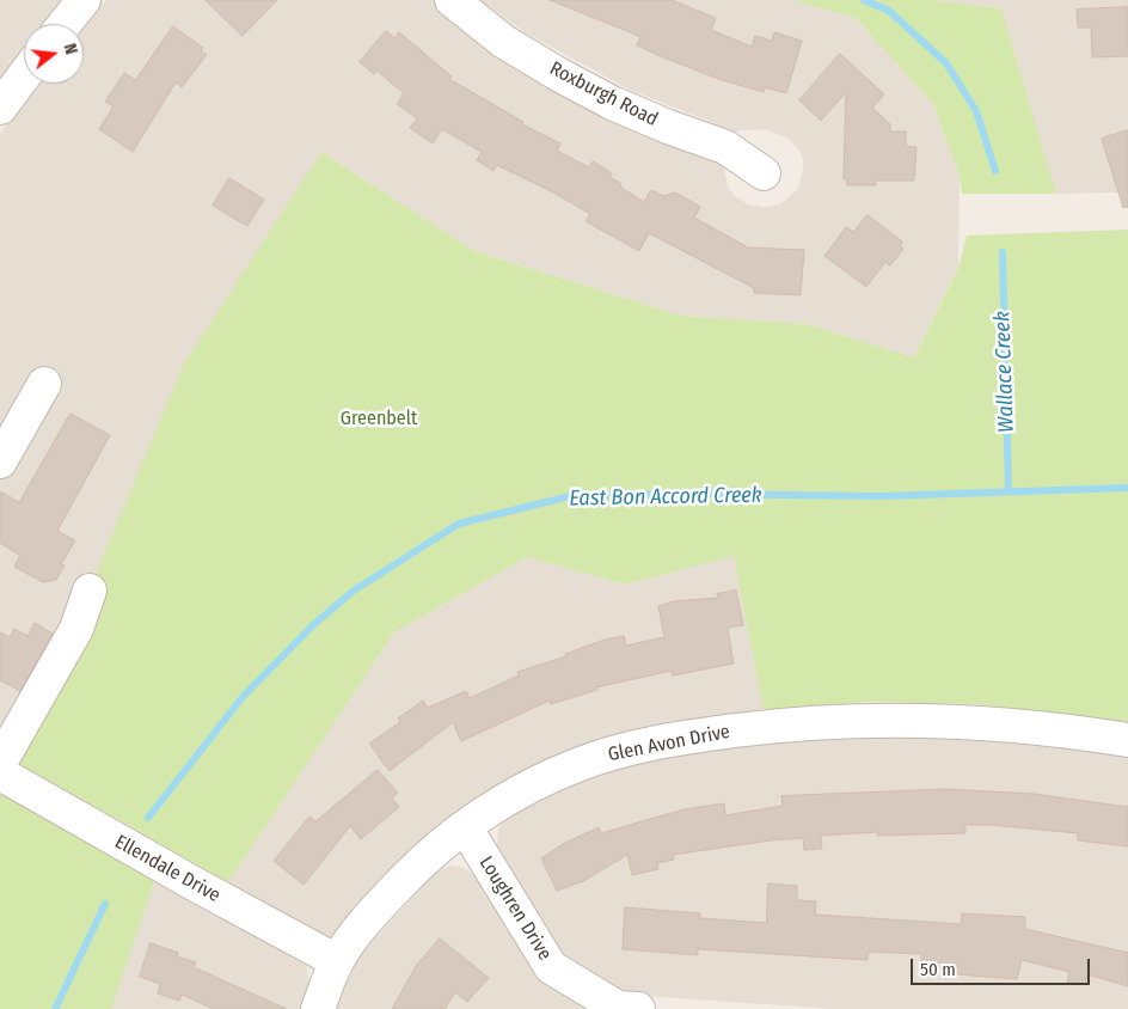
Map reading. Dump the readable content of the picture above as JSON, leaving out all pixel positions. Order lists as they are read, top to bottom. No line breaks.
{"streets":{"street":["Roxburgh Road","Glen Avon Drive","Ellendale Drive","Loughren Drive"]},"crossings":[["Glen Avon Drive","Ellendale Drive"],["Glen Avon Drive","Loughren Drive"]],"water":["Wallace Creek","East Bon Accord Creek"],"parks":["Greenbelt"],"scale_bar":"50 m","north":"right"}
